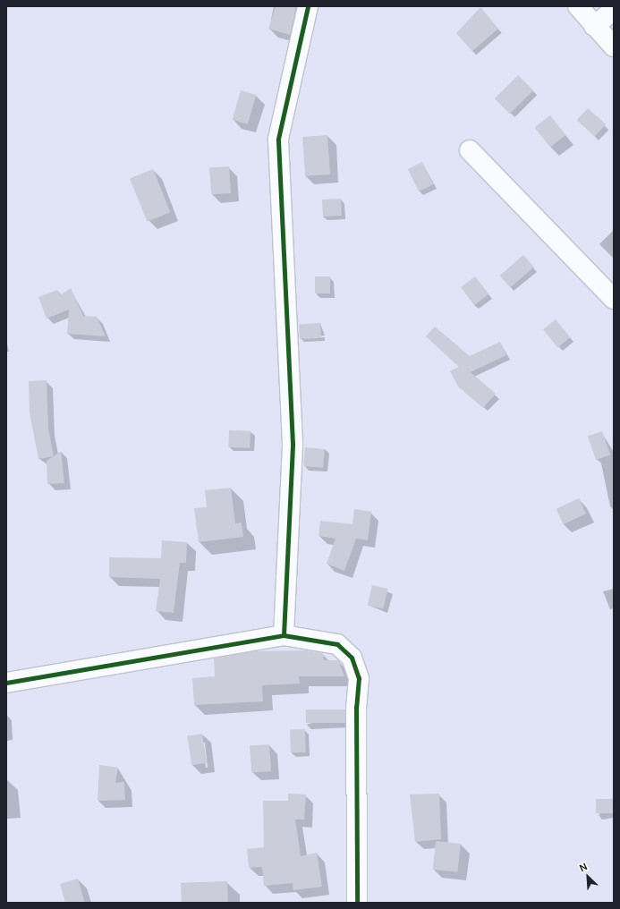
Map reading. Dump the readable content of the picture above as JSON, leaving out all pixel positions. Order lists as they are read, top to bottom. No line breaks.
{"north":"top left"}
